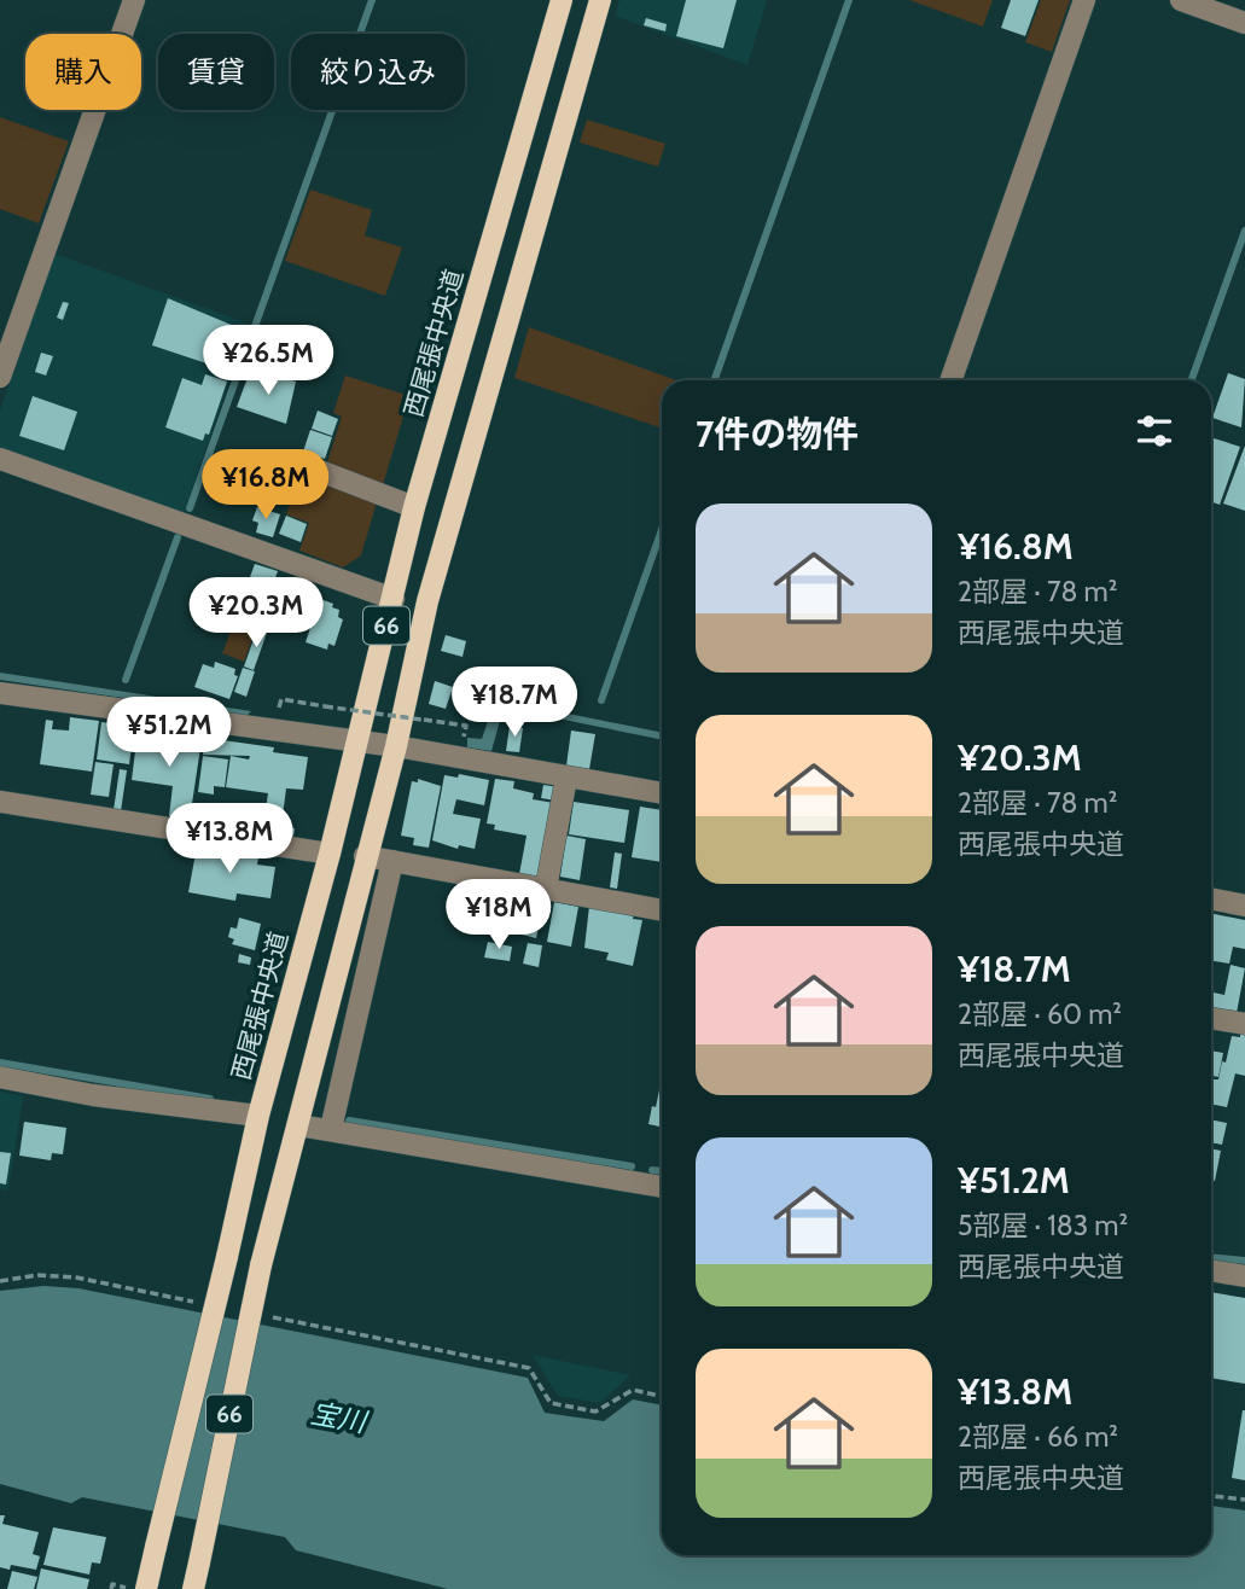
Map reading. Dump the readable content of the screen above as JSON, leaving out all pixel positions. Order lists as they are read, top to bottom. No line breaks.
{"streets":{"main road":["西尾張中央道","66"]},"water":["宝川"],"page":{"chip":["購入","賃貸","絞り込み"],"price":["¥26.5M","¥16.8M","¥20.3M","¥18.7M","¥51.2M","¥13.8M","¥18M"],"heading":"7件の物件","list":[{"name":"¥16.8M","note":"2部屋 · 78 m² · 西尾張中央道"},{"name":"¥20.3M","note":"2部屋 · 78 m² · 西尾張中央道"},{"name":"¥18.7M","note":"2部屋 · 60 m² · 西尾張中央道"},{"name":"¥51.2M","note":"5部屋 · 183 m² · 西尾張中央道"},{"name":"¥13.8M","note":"2部屋 · 66 m² · 西尾張中央道"}]}}
